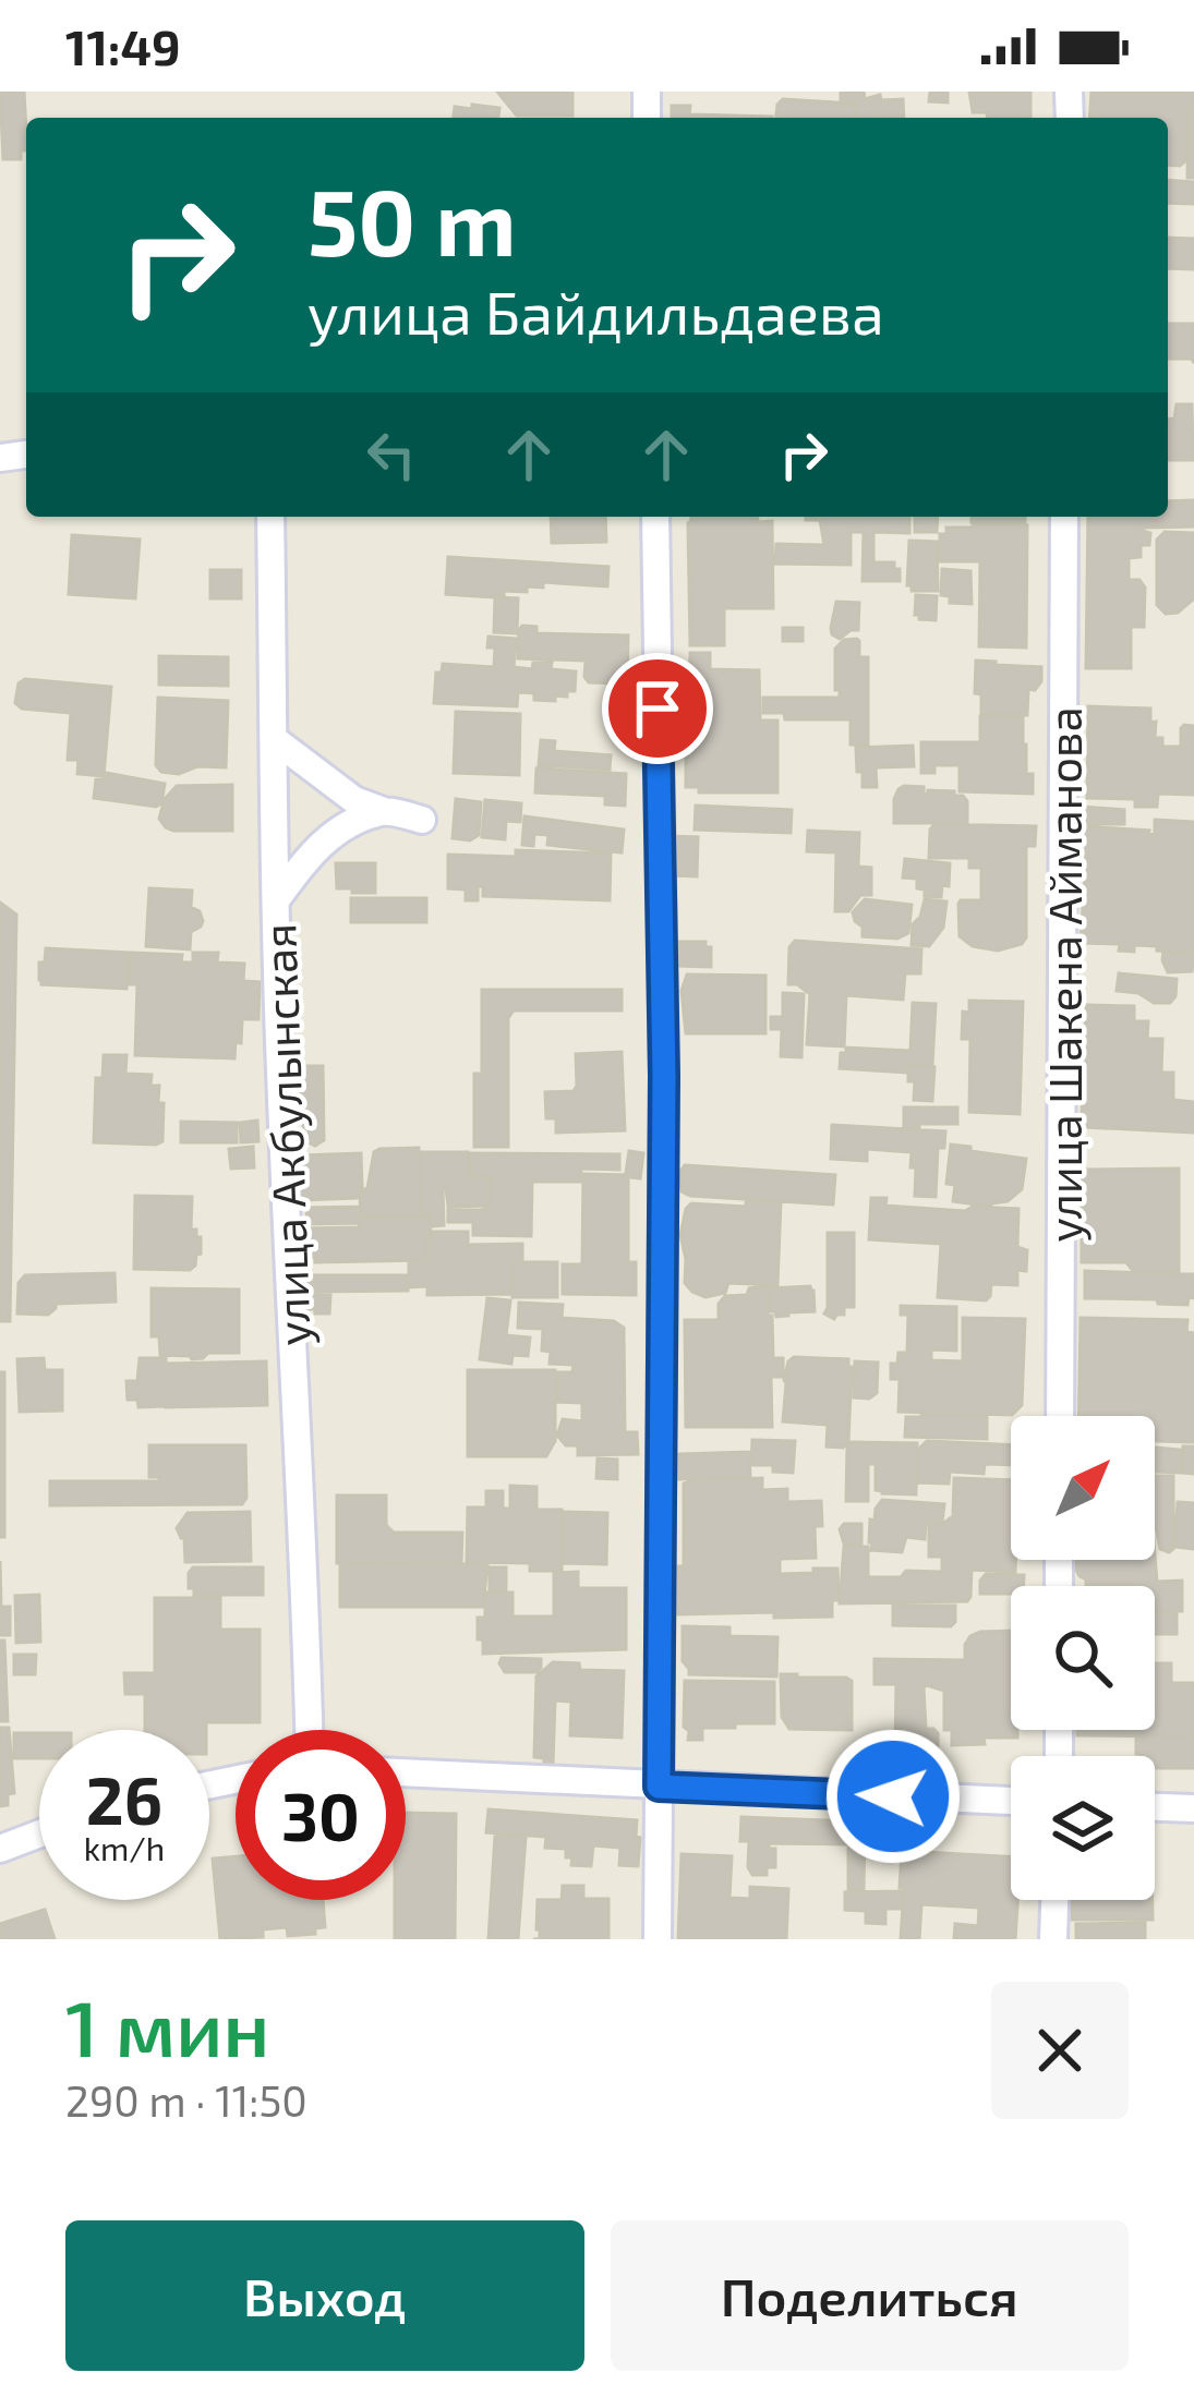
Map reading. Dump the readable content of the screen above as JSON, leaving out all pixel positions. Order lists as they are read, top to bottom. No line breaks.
{"streets":{"street":["улица Шакена Айманова","улица Акбулынская"]},"north":"top right","page":{"status":"11:49","turn":["50 m","улица Байдильдаева"],"speed":"26 km/h","limit":"30","heading":["1 мин","290 m · 11:50"],"buttons":["Выход","Поделиться"]}}
